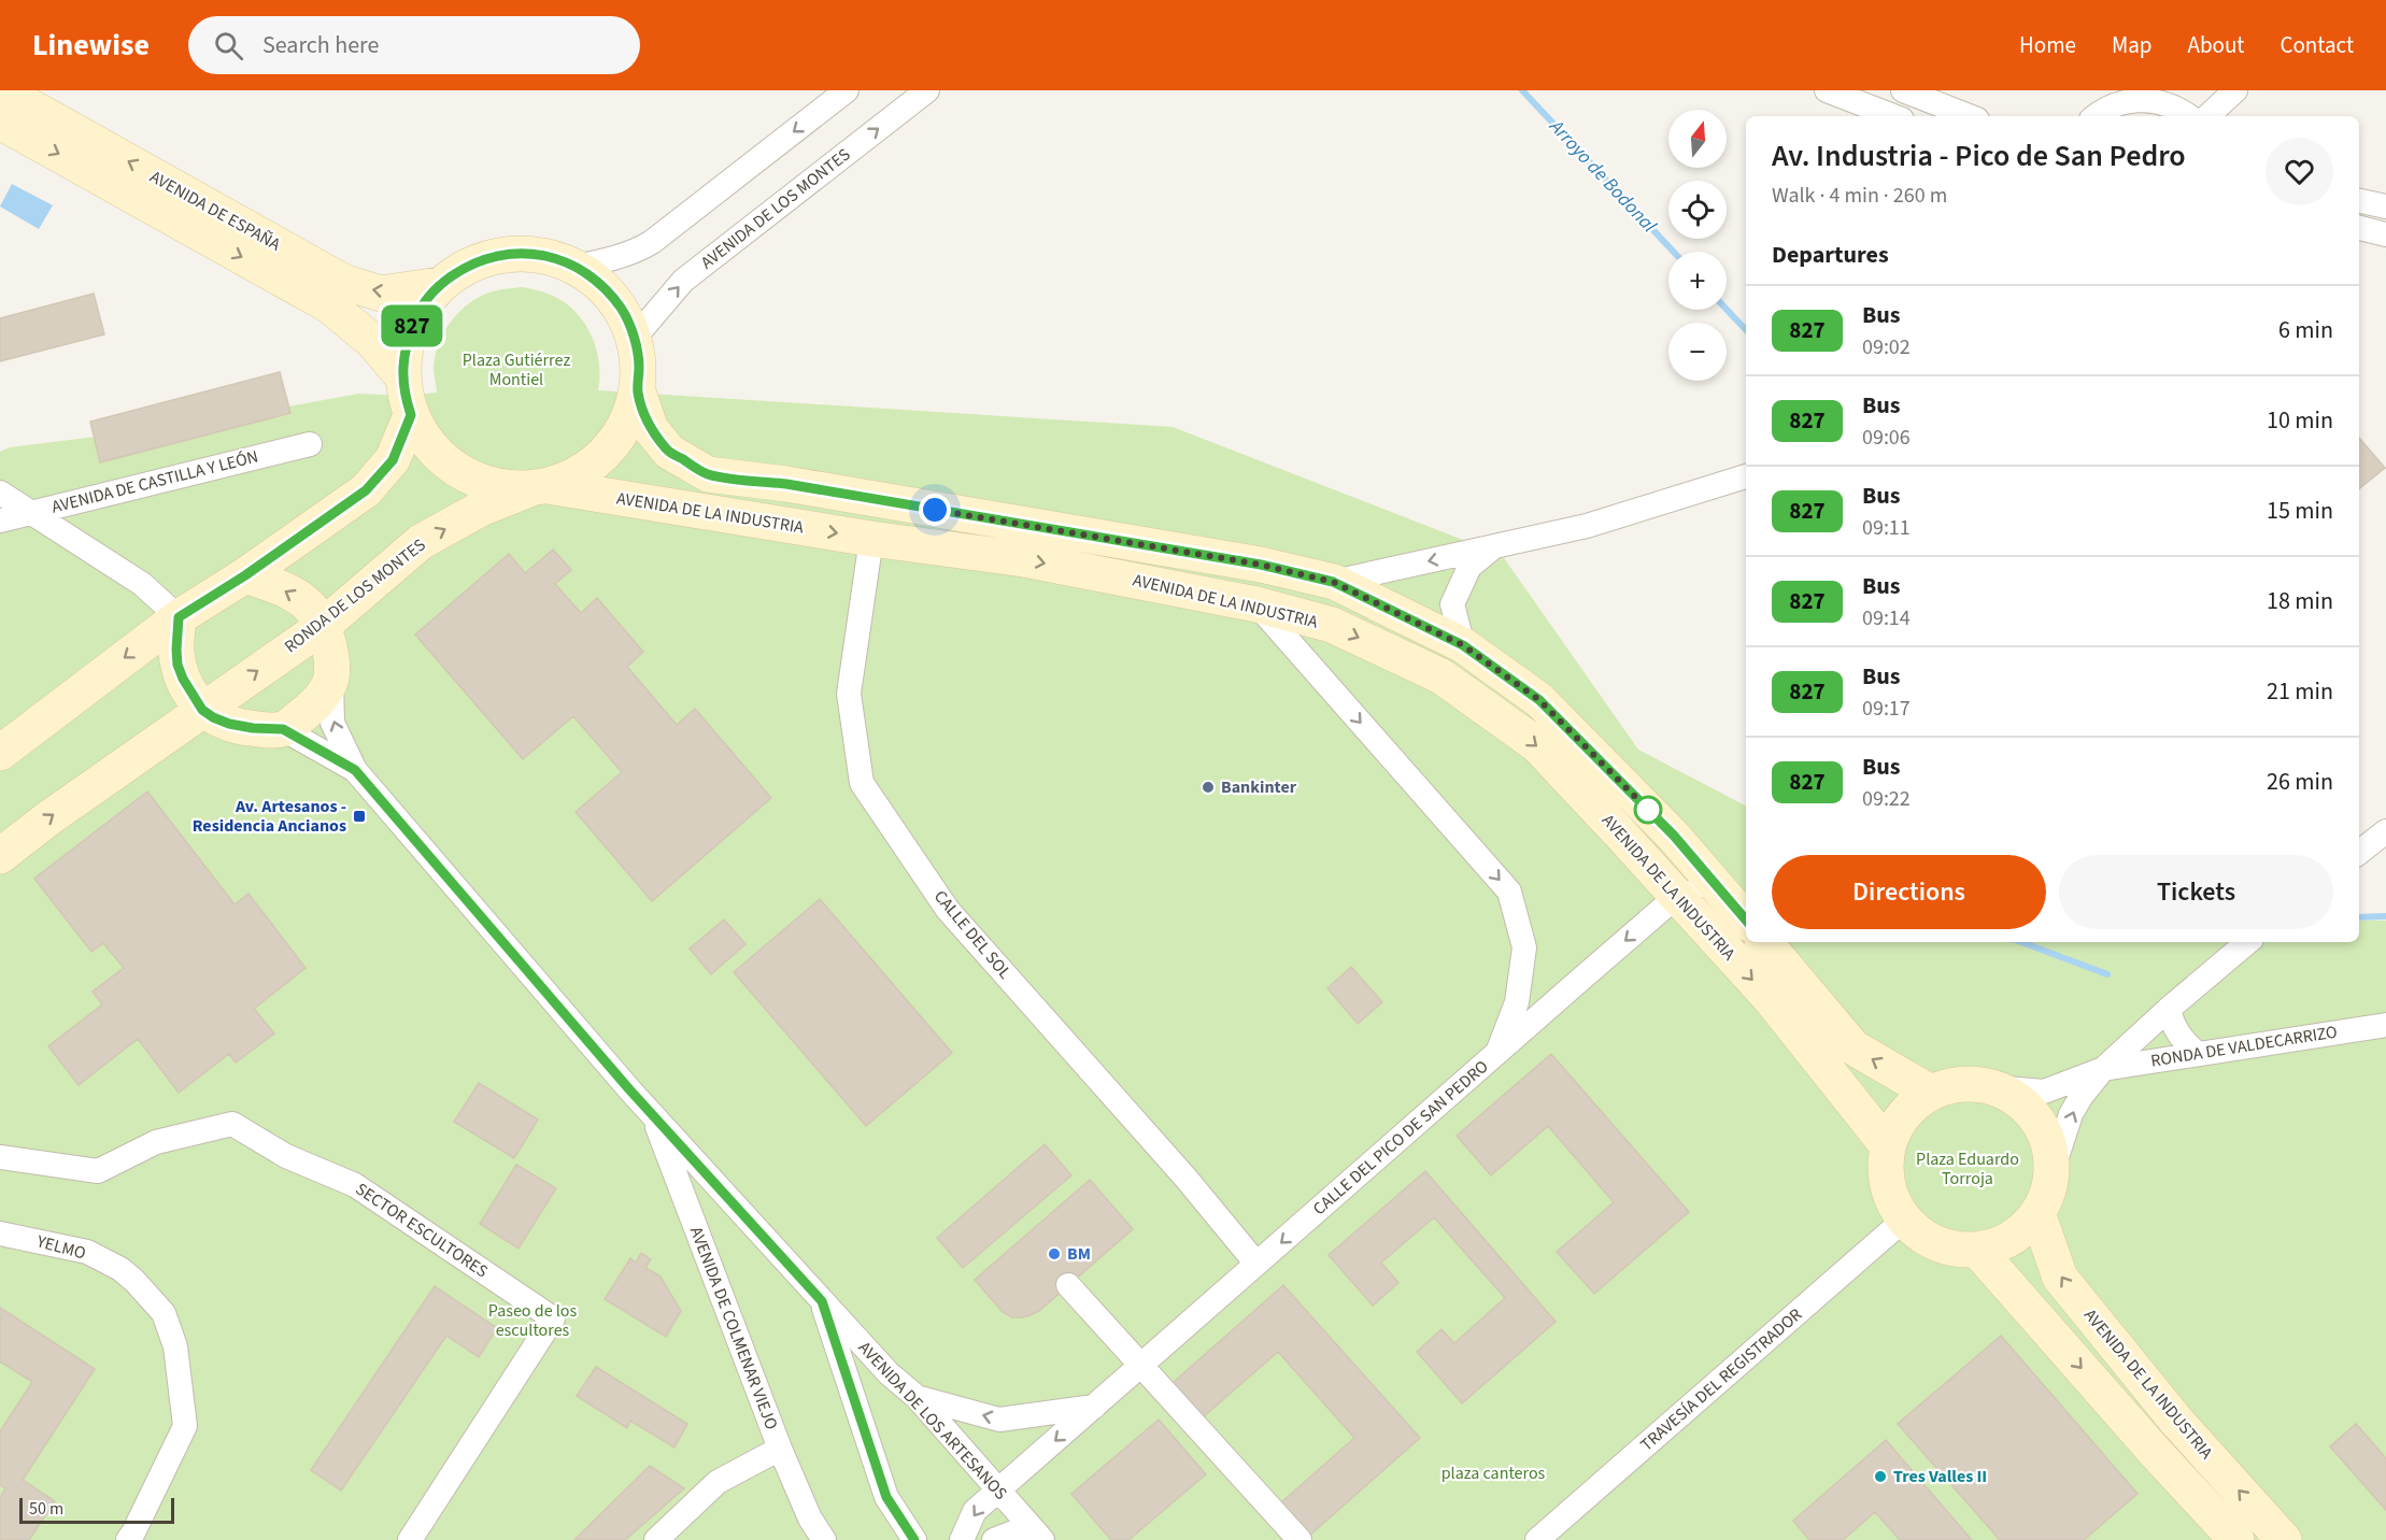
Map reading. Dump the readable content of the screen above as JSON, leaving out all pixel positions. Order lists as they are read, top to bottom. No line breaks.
{"streets":{"street":["AVENIDA DE LOS MONTES","AVENIDA DE ESPAÑA","AVENIDA DE CASTILLA Y LEÓN","AVENIDA DE LA INDUSTRIA","RONDA DE LOS MONTES","CALLE DEL SOL","RONDA DE VALDECARRIZO","CALLE DEL PICO DE SAN PEDRO","SECTOR ESCULTORES","YELMO","AVENIDA DE COLMENAR VIEJO","TRAVESÍA DEL REGISTRADOR","AVENIDA DE LOS ARTESANOS"]},"crossings":[["AVENIDA DE LA INDUSTRIA","RONDA DE LOS MONTES"],["AVENIDA DE LA INDUSTRIA","CALLE DEL SOL"],["AVENIDA DE LA INDUSTRIA","RONDA DE VALDECARRIZO"],["AVENIDA DE LA INDUSTRIA","CALLE DEL PICO DE SAN PEDRO"],["AVENIDA DE LA INDUSTRIA","TRAVESÍA DEL REGISTRADOR"],["CALLE DEL SOL","CALLE DEL PICO DE SAN PEDRO"],["RONDA DE VALDECARRIZO","TRAVESÍA DEL REGISTRADOR"],["CALLE DEL PICO DE SAN PEDRO","AVENIDA DE LOS ARTESANOS"],["AVENIDA DE COLMENAR VIEJO","AVENIDA DE LOS ARTESANOS"]],"one_way":["CALLE DEL PICO DE SAN PEDRO"],"water":["Arroyo de Bodonal"],"parks":["Plaza Gutiérrez Montiel","Plaza Eduardo Torroja","Paseo de los escultores","plaza canteros"],"places":{"other":["Bankinter","BM","Tres Valles II"],"transit":["Av. Artesanos - Residencia Ancianos"]},"lines":["bus line 827"],"scale_bar":"50 m","north":"top","page":{"header":"Linewise","search":"Search here","nav":["Home","Map","About","Contact"],"on_map":"827","map_buttons":["+","−"],"heading":[["Av. Industria - Pico de San Pedro","Walk · 4 min · 260 m"],"Departures"],"list":[{"mark":"827","name":"Bus","note":"09:02","value":"6 min"},{"mark":"827","name":"Bus","note":"09:06","value":"10 min"},{"mark":"827","name":"Bus","note":"09:11","value":"15 min"},{"mark":"827","name":"Bus","note":"09:14","value":"18 min"},{"mark":"827","name":"Bus","note":"09:17","value":"21 min"},{"mark":"827","name":"Bus","note":"09:22","value":"26 min"}],"buttons":["Directions","Tickets"],"scale":"50 m"}}
